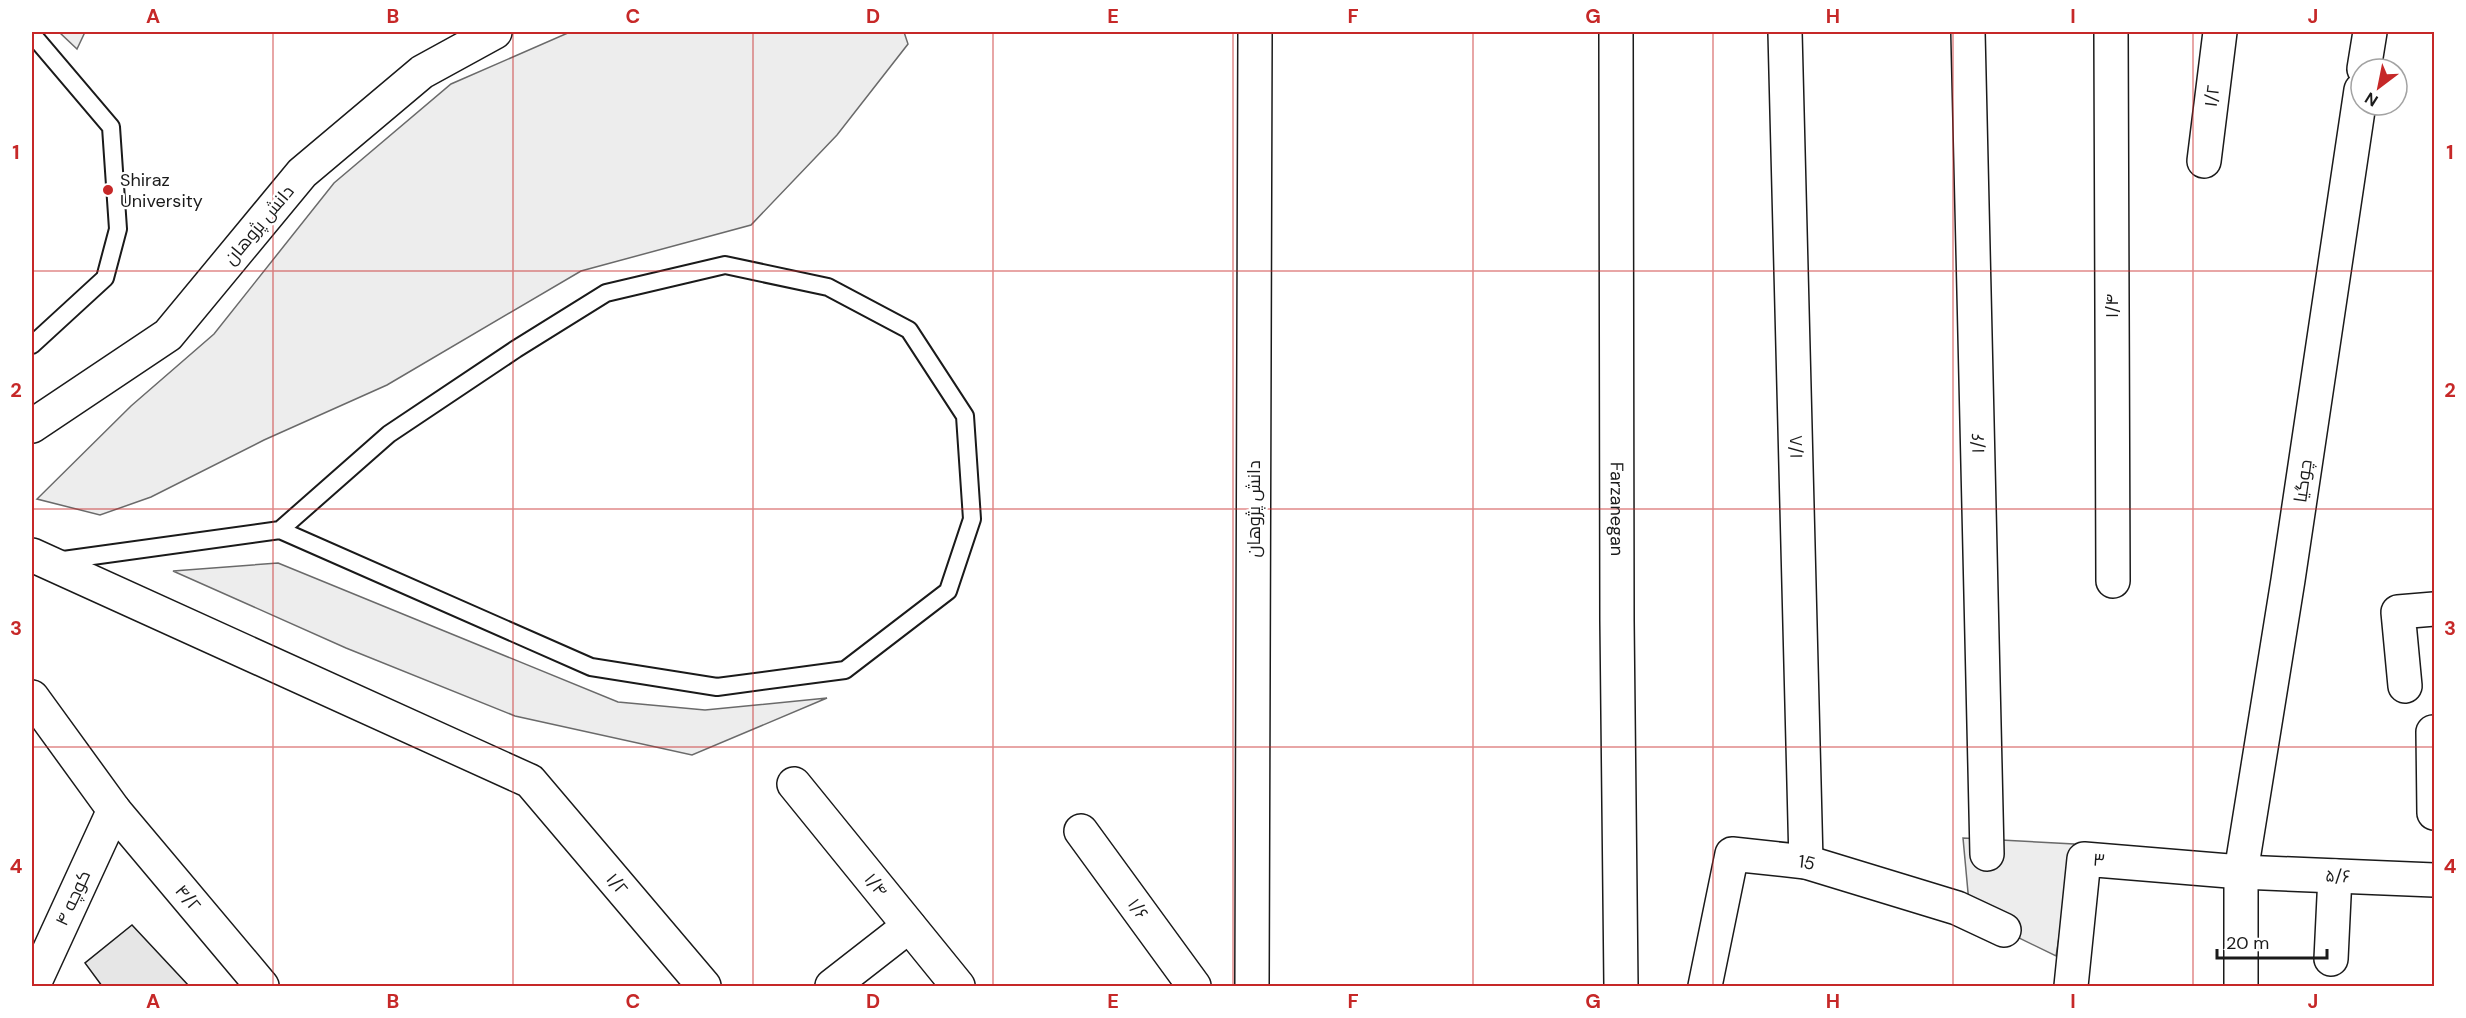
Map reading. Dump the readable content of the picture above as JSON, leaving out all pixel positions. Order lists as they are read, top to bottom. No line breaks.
{"streets":{"street":["۱/۲","دانش پژوهان","۱/۴","۱/۶","۱/۸","چوگیا","Farzanegan","۳","15","۵/۶","کوچه ۴","۴/۲"]},"crossings":[["۱/۸","15"],["چوگیا","۳"],["چوگیا","۵/۶"],["۳","۵/۶"],["کوچه ۴","۴/۲"]],"places":["Shiraz University"],"scale_bar":"20 m","north":"bottom left","grid":{"columns":["A","B","C","D","E","F","G","H","I","J"],"rows":["1","2","3","4"]}}
